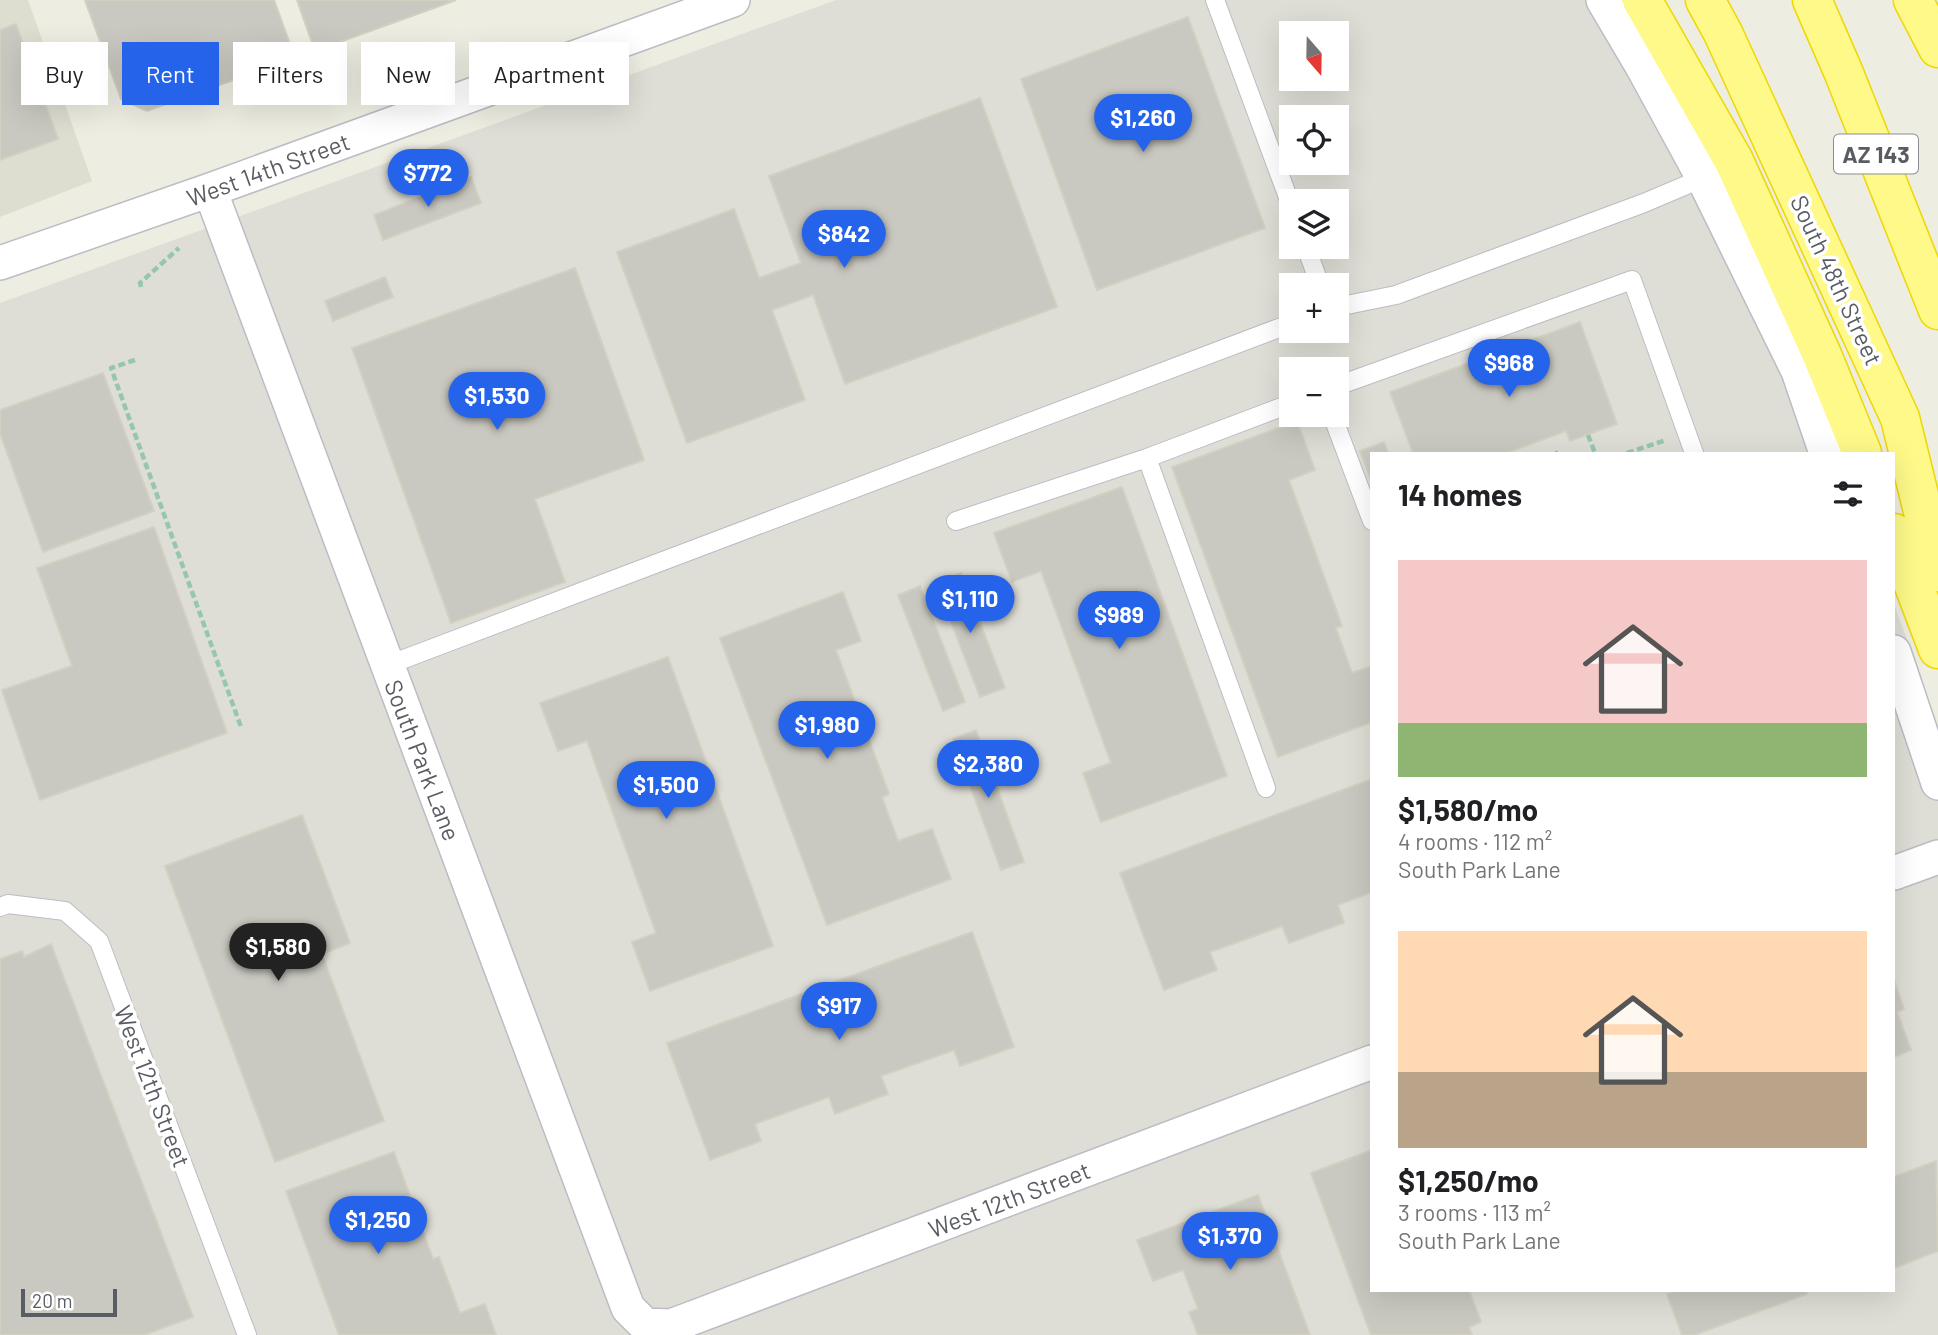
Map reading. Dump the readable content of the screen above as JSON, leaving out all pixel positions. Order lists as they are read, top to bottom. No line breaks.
{"streets":{"highway":["AZ 143","South 48th Street"],"street":["West 14th Street","South Park Lane","West 12th Street"]},"crossings":[["West 14th Street","South Park Lane"],["South Park Lane","West 12th Street"]],"scale_bar":"20 m","north":"bottom","page":{"map_buttons":["+","−"],"chip":["Buy","Rent","Filters","New","Apartment"],"price":["$1,260","$772","$842","$968","$1,530","$1,110","$989","$1,980","$2,380","$1,500","$1,580","$917","$1,250","$1,370"],"heading":"14 homes","list":[{"name":"$1,580/mo","note":"4 rooms · 112 m² · South Park Lane"},{"name":"$1,250/mo","note":"3 rooms · 113 m² · South Park Lane"}],"scale":"20 m"}}
